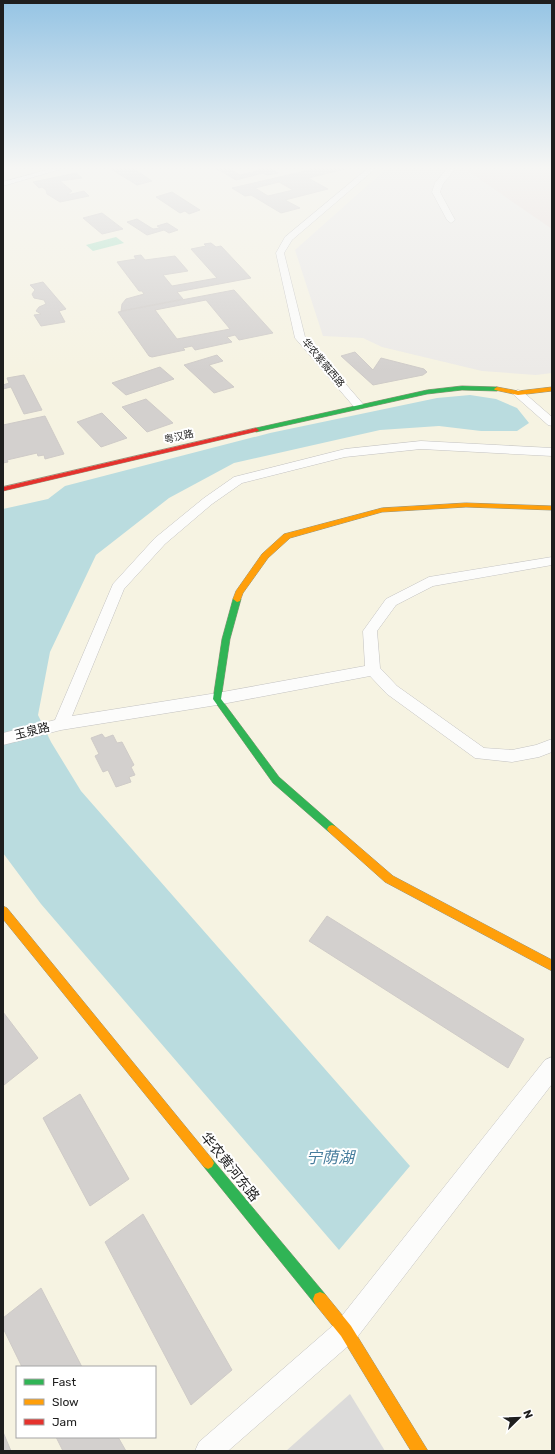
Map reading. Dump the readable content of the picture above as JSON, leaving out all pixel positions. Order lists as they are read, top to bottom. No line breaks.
{"streets":{"street":["华农紫薇西路","粤汉路","玉泉路","华农黄河东路"]},"crossings":[["华农紫薇西路","粤汉路"]],"water":["宁荫湖"],"legend":["Fast","Slow","Jam"],"north":"top right"}
